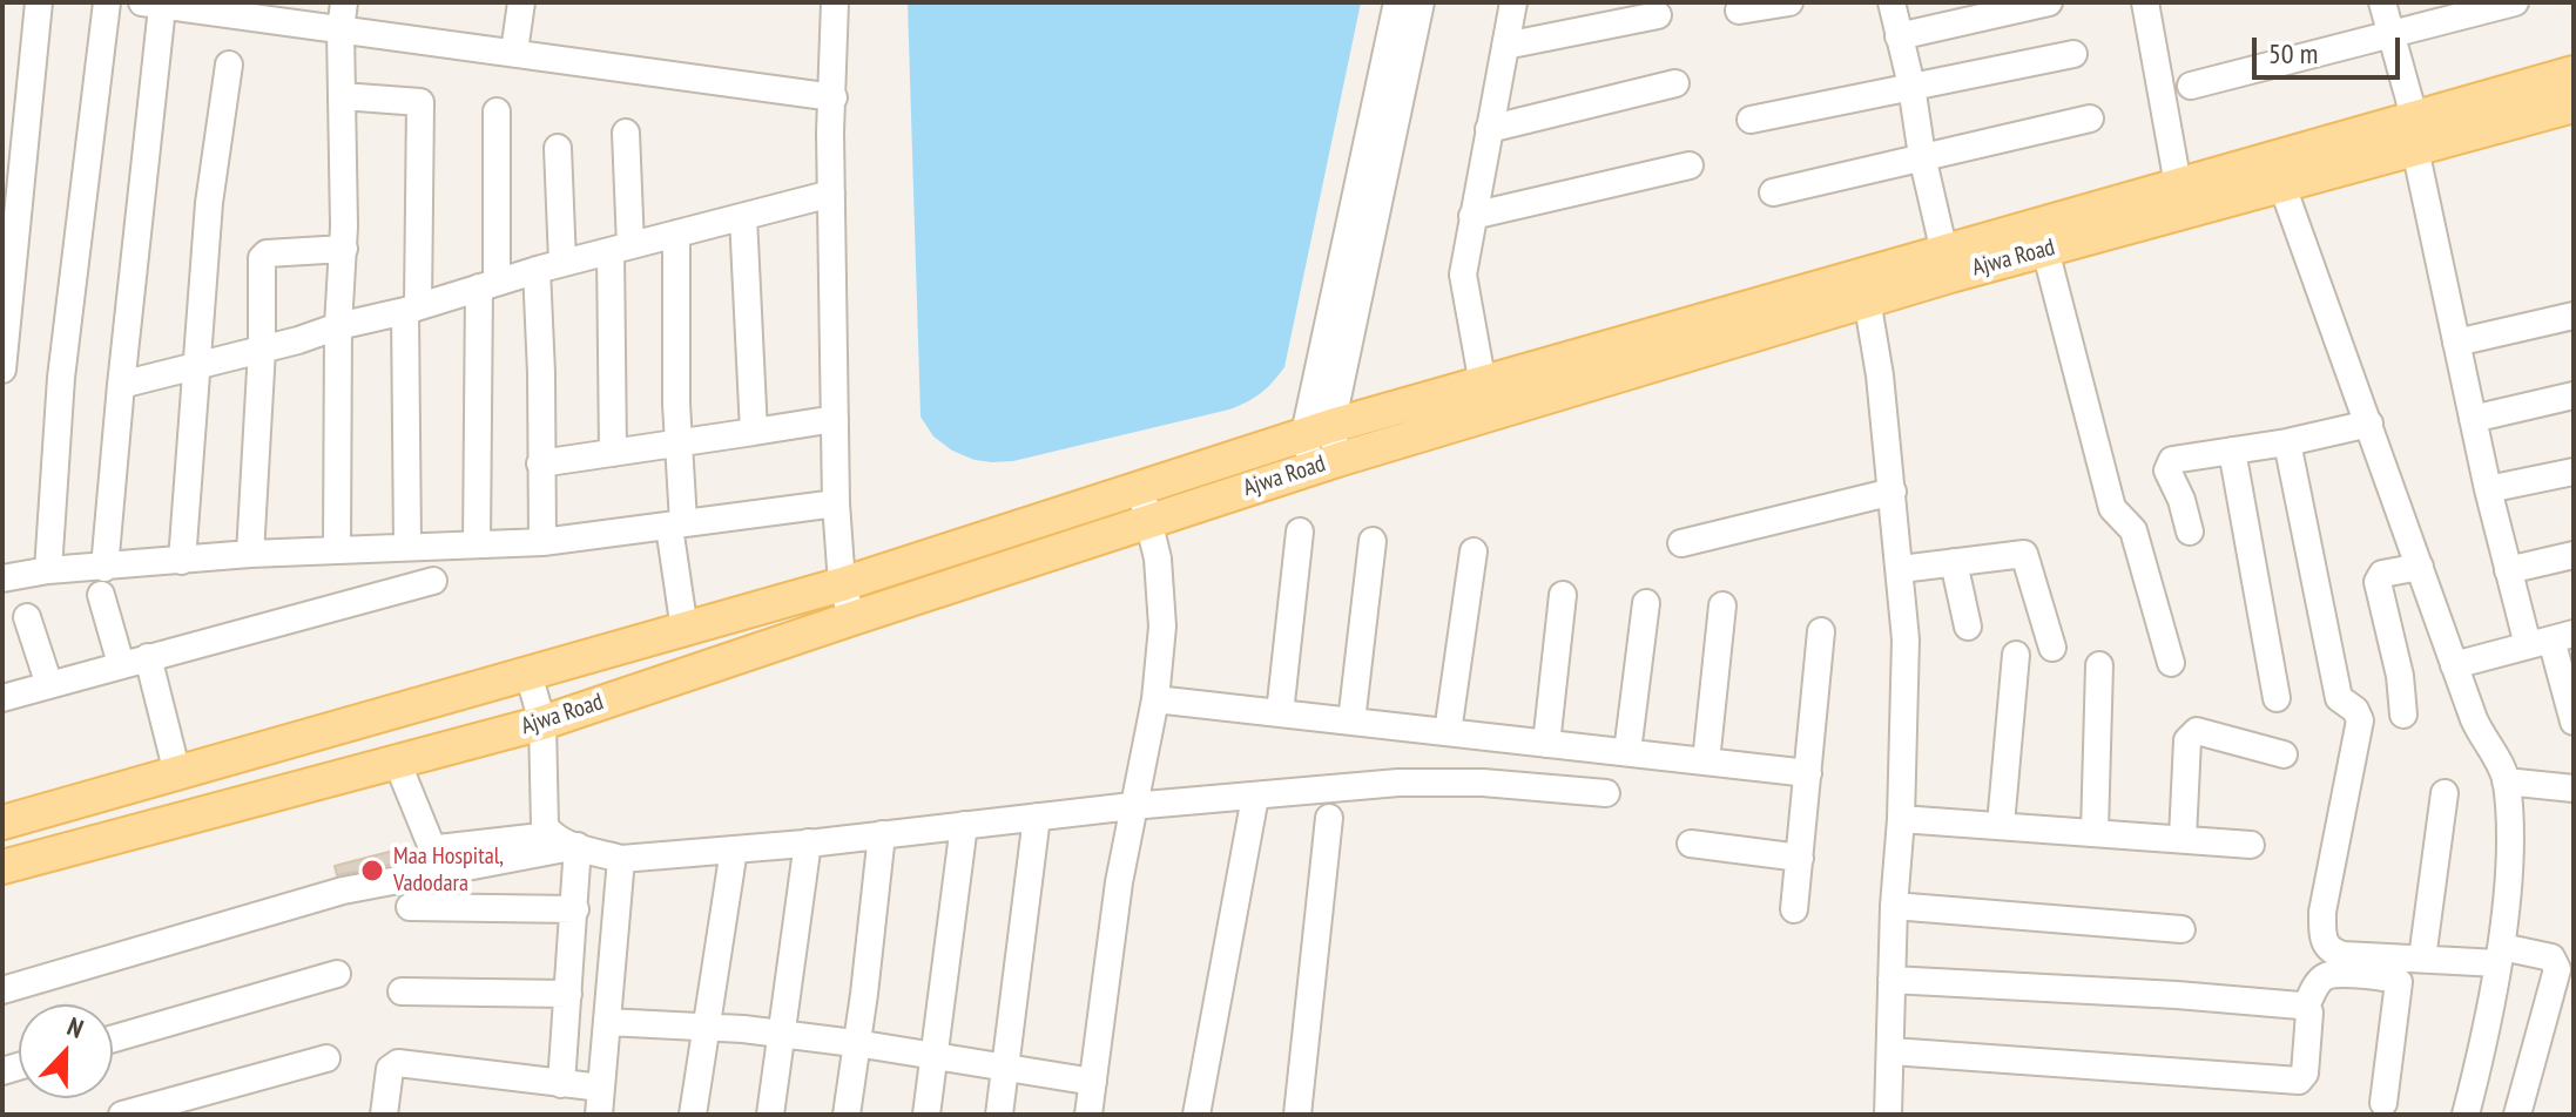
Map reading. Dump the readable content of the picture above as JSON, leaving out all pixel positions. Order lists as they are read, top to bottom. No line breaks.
{"streets":{"main road":["Ajwa Road"]},"places":["Maa Hospital, Vadodara"],"scale_bar":"50 m","north":"top"}
